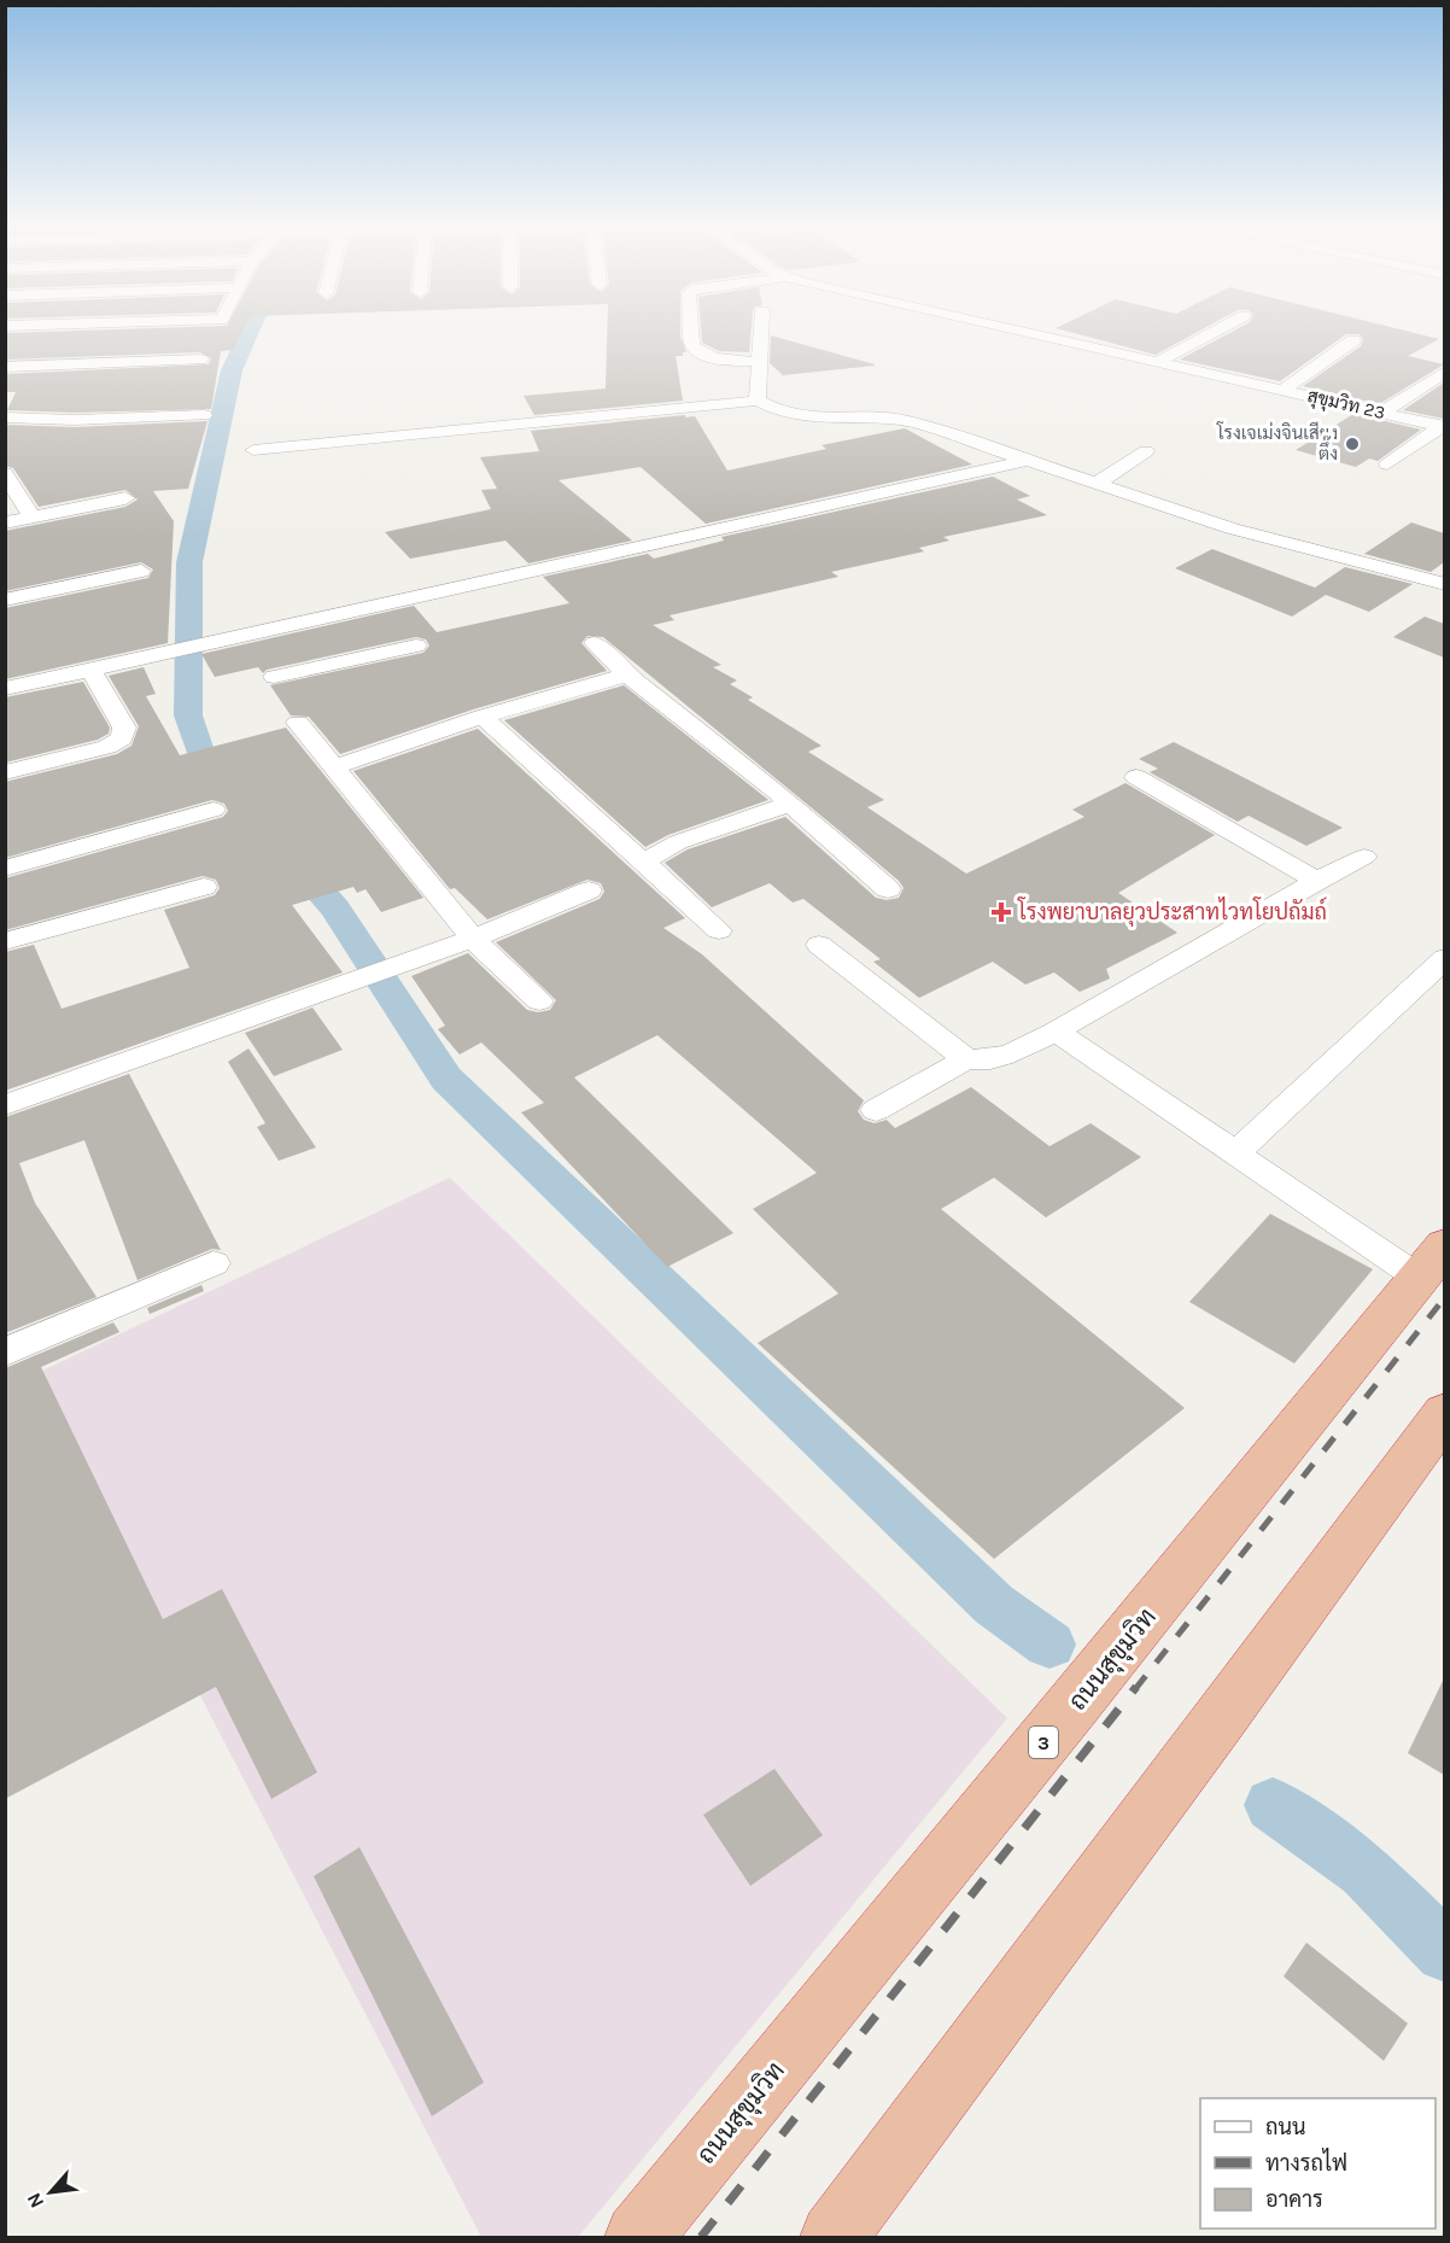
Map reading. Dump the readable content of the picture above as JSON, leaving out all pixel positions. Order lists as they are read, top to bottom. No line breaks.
{"streets":{"highway":["ถนนสุขุมวิท","3"],"street":["สุขุมวิท 23"]},"places":{"other":["โรงเจเม่งจินเสียง ตึ๊ง"],"health":["โรงพยาบาลยุวประสาทไวทโยปถัมถ์"]},"legend":["ถนน","ทางรถไฟ","อาคาร"],"north":"bottom left"}
